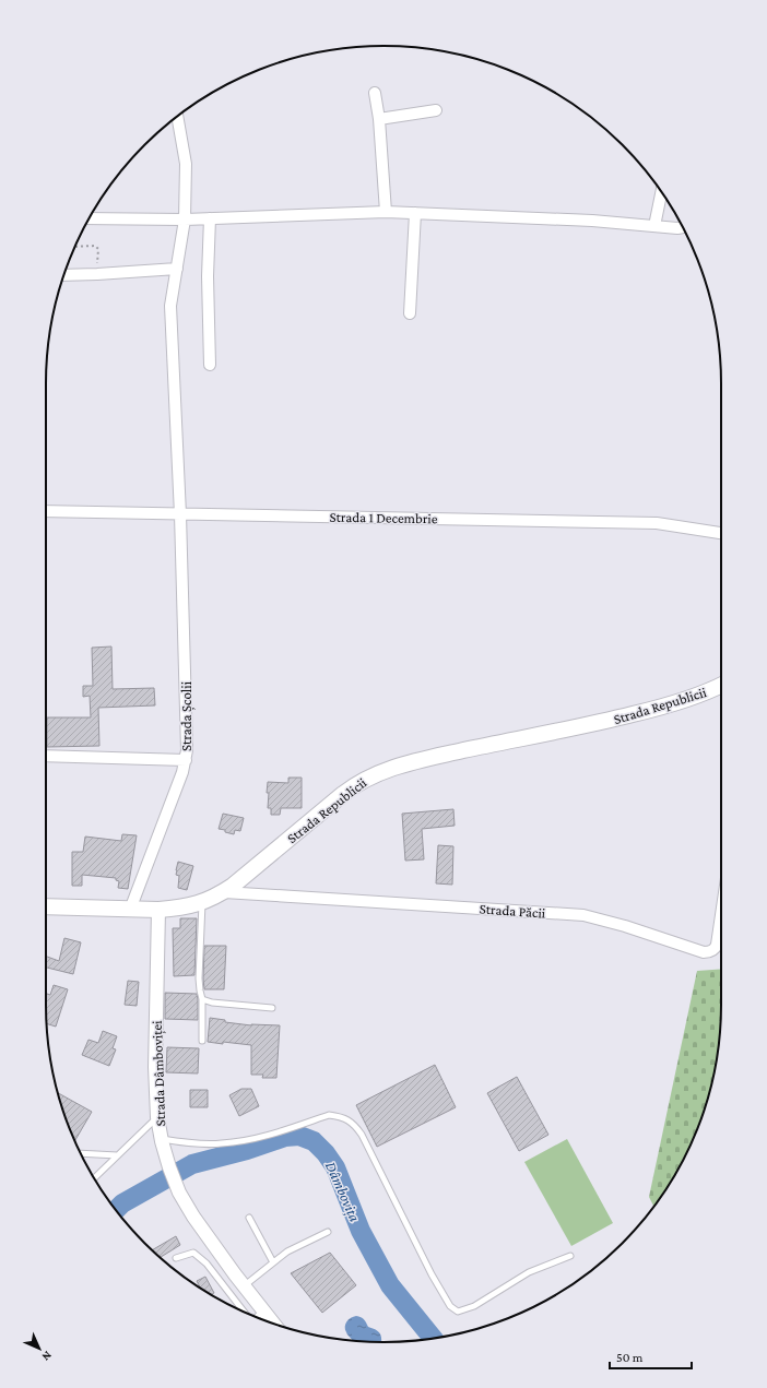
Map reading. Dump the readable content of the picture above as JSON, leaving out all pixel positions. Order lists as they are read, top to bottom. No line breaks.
{"streets":{"main road":["Strada Republicii"],"street":["Strada 1 Decembrie","Strada Școlii","Strada Păcii","Strada Dâmboviței"]},"crossings":[["Strada 1 Decembrie","Strada Școlii"],["Strada Republicii","Strada Școlii"],["Strada Republicii","Strada Păcii"],["Strada Republicii","Strada Dâmboviței"]],"water":["Dâmbovița"],"scale_bar":"50 m","north":"bottom right"}
